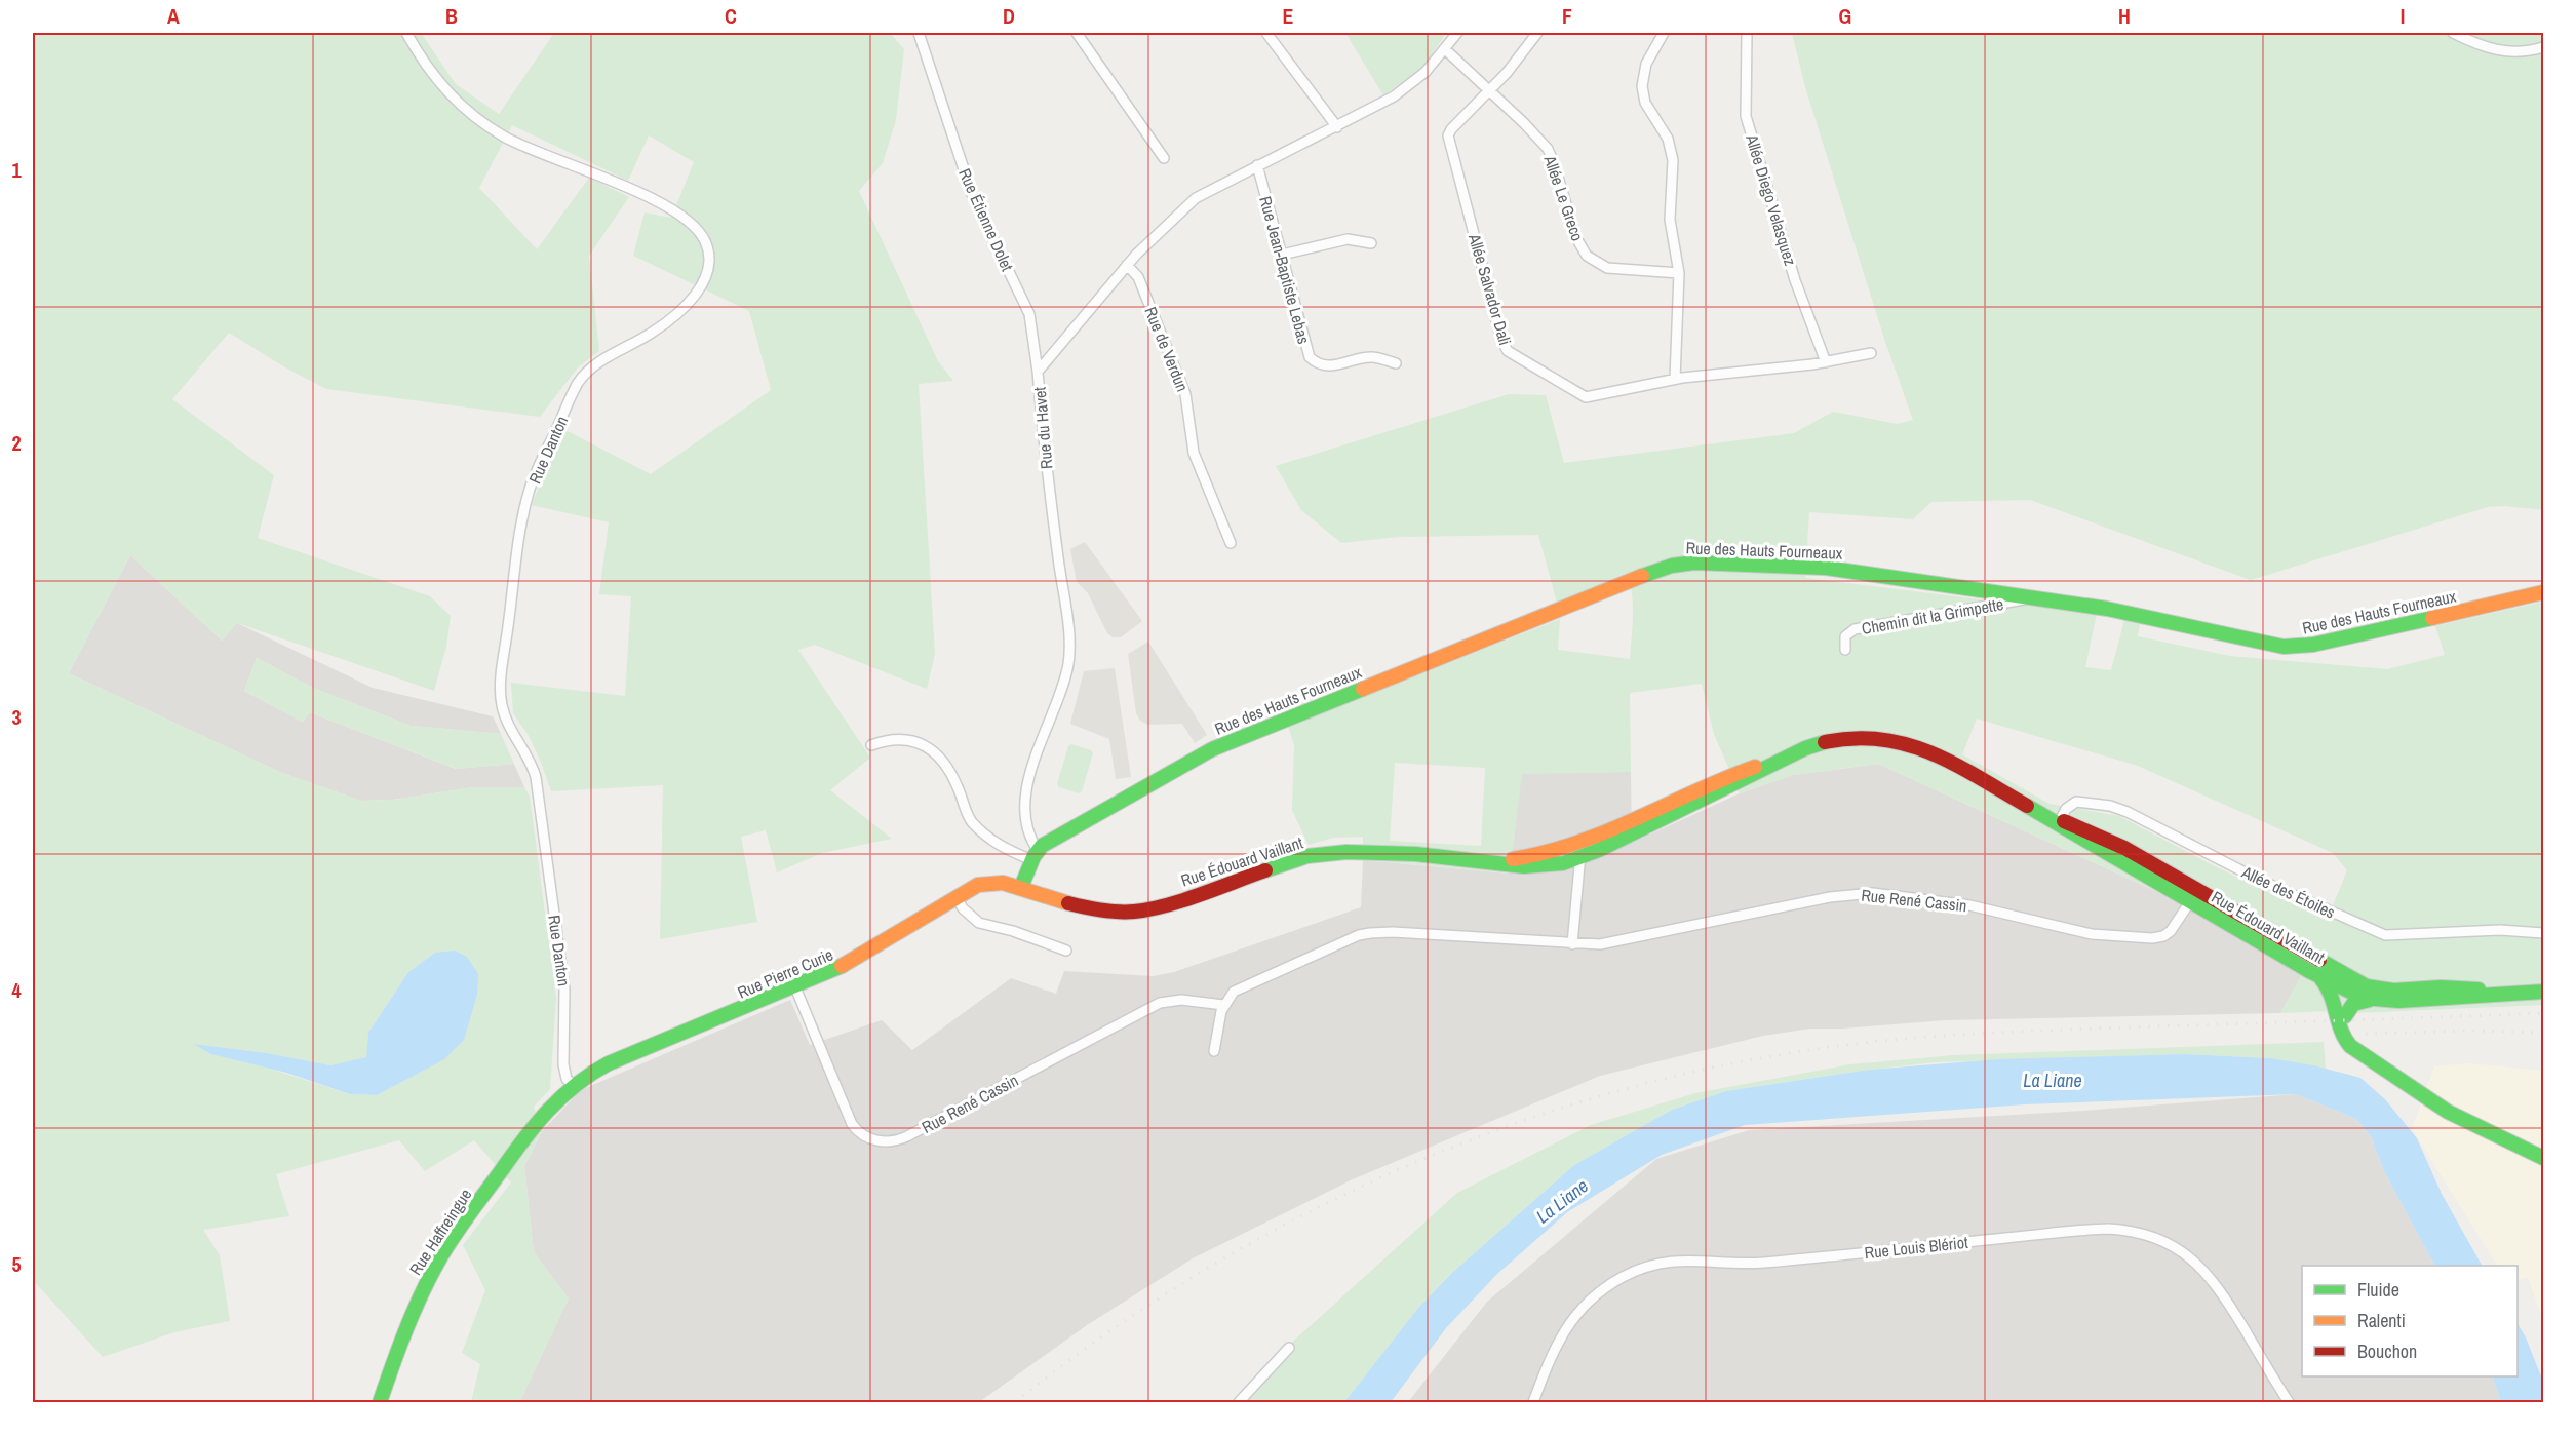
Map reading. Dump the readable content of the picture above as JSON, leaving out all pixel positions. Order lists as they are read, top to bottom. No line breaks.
{"streets":{"street":["Allée Le Greco","Allée Diego Velasquez","Rue Étienne Dolet","Rue Jean-Baptiste Lebas","Allée Salvador Dali","Rue de Verdun","Rue du Havet","Rue Danton","Rue des Hauts Fourneaux","Chemin dit la Grimpette","Rue Édouard Vaillant","Allée des Étoiles","Rue René Cassin","Rue Pierre Curie","Rue Haffreingue","Rue Louis Blériot"]},"crossings":[["Allée Le Greco","Allée Salvador Dali"],["Allée Le Greco","Rue du Havet"],["Allée Diego Velasquez","Allée Salvador Dali"],["Rue Étienne Dolet","Rue du Havet"],["Rue Jean-Baptiste Lebas","Rue du Havet"],["Rue de Verdun","Rue du Havet"],["Rue du Havet","Rue des Hauts Fourneaux"],["Rue Danton","Rue Pierre Curie"],["Rue des Hauts Fourneaux","Chemin dit la Grimpette"],["Rue Édouard Vaillant","Allée des Étoiles"],["Rue Édouard Vaillant","Rue René Cassin"],["Rue Édouard Vaillant","Rue Pierre Curie"],["Rue René Cassin","Rue Pierre Curie"],["Rue Pierre Curie","Rue Haffreingue"]],"water":["La Liane"],"legend":["Fluide","Ralenti","Bouchon"],"grid":{"columns":["A","B","C","D","E","F","G","H","I"],"rows":["1","2","3","4","5"]}}
